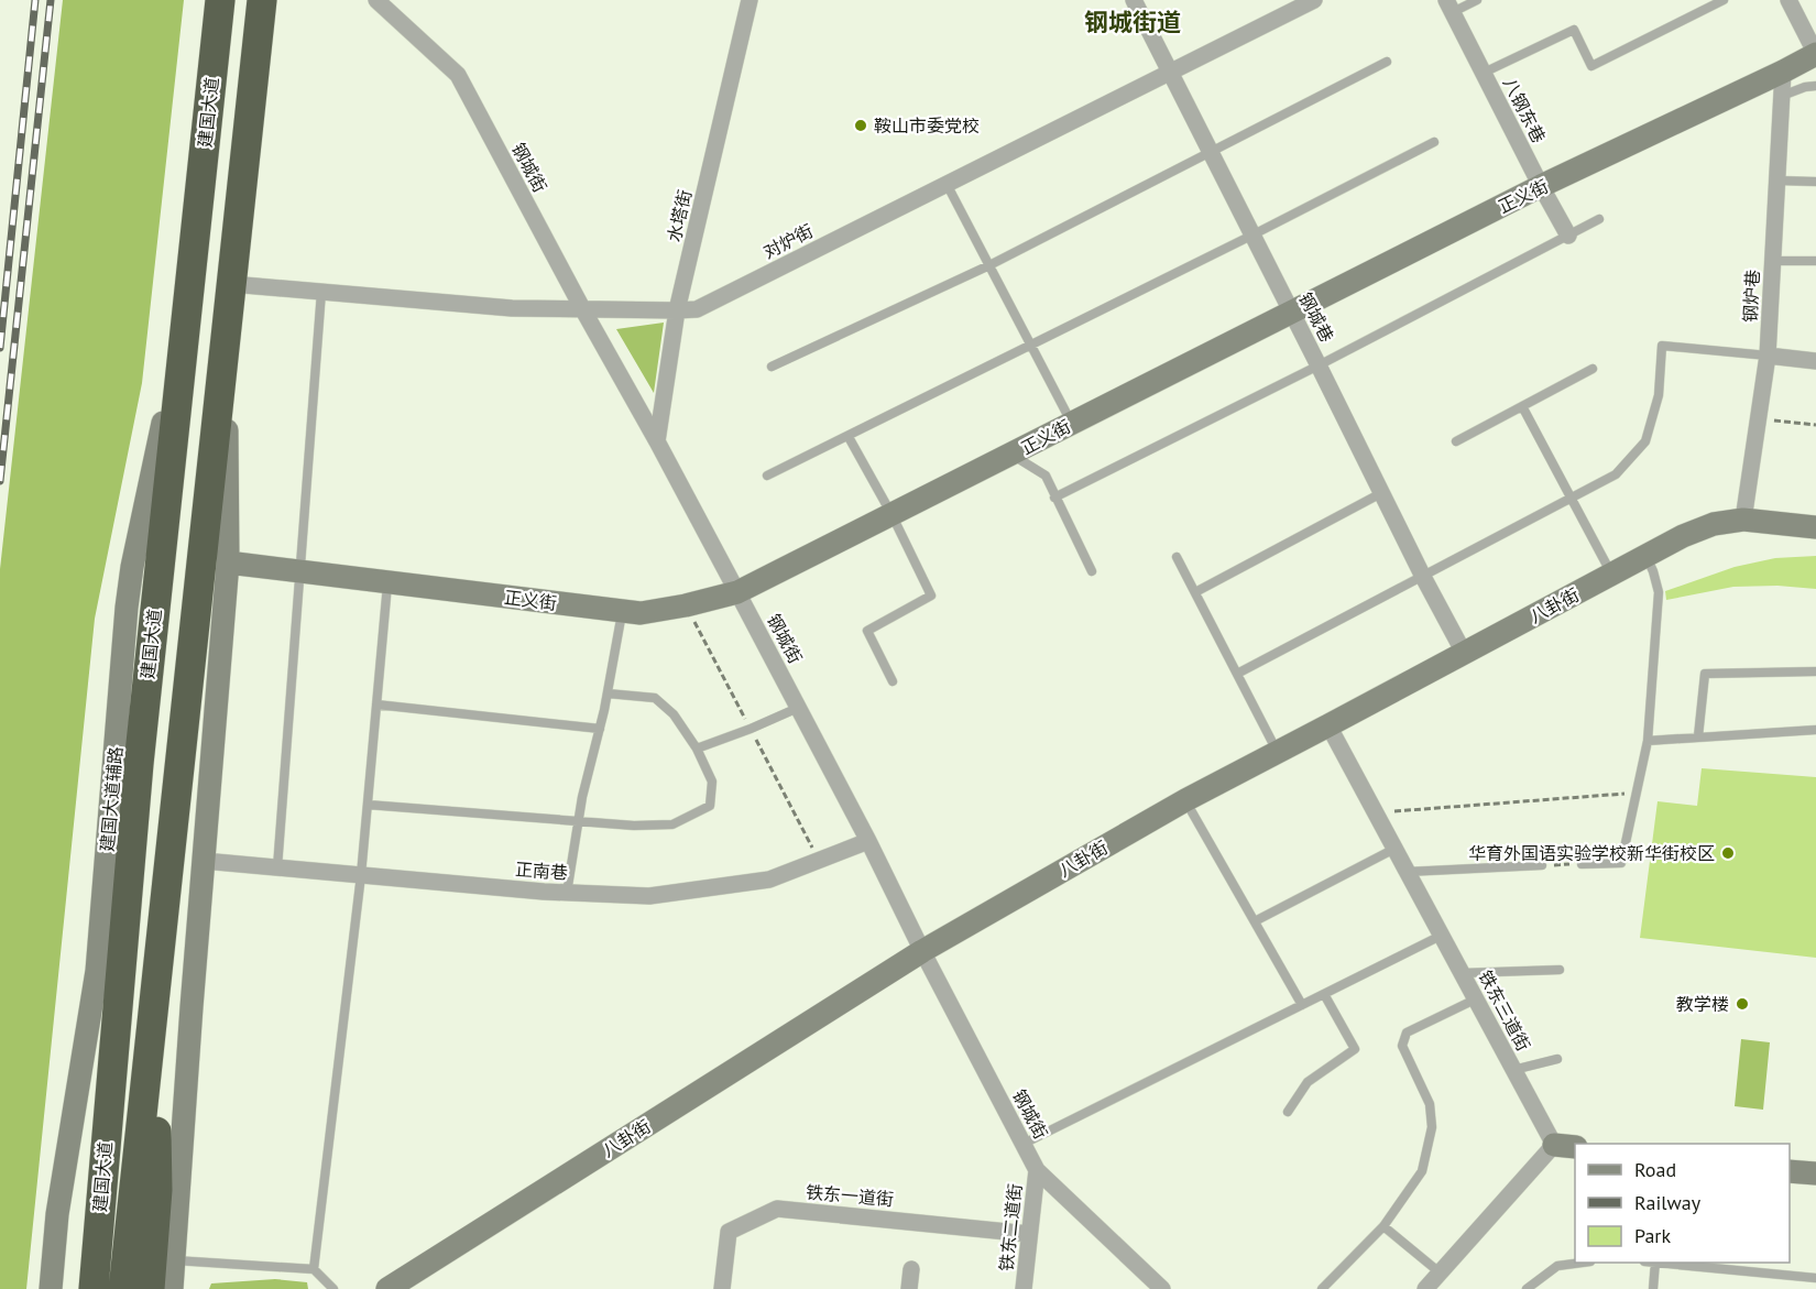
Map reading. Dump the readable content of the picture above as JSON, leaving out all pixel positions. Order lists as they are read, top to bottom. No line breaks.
{"streets":{"highway":["建国大道"],"street":["八钢东巷","钢城街","正义街","水塔街","对炉街","钢炉巷","钢城巷","八卦街","建国大道辅路","正南巷","铁东三道街","铁东一道街","铁东二道街"]},"crossings":[["八钢东巷","正义街"],["建国大道","对炉街"],["建国大道","建国大道辅路"],["钢城街","正义街"],["钢城街","水塔街"],["钢城街","对炉街"],["钢城街","八卦街"],["钢城街","正南巷"],["钢城街","铁东二道街"],["正义街","钢炉巷"],["正义街","钢城巷"],["水塔街","对炉街"],["对炉街","钢城巷"],["钢炉巷","八卦街"],["钢城巷","八卦街"],["八卦街","铁东三道街"],["铁东一道街","铁东二道街"]],"districts":["钢城街道"],"places":["鞍山市委党校","华育外国语实验学校新华街校区","教学楼"],"legend":["Road","Railway","Park"]}
